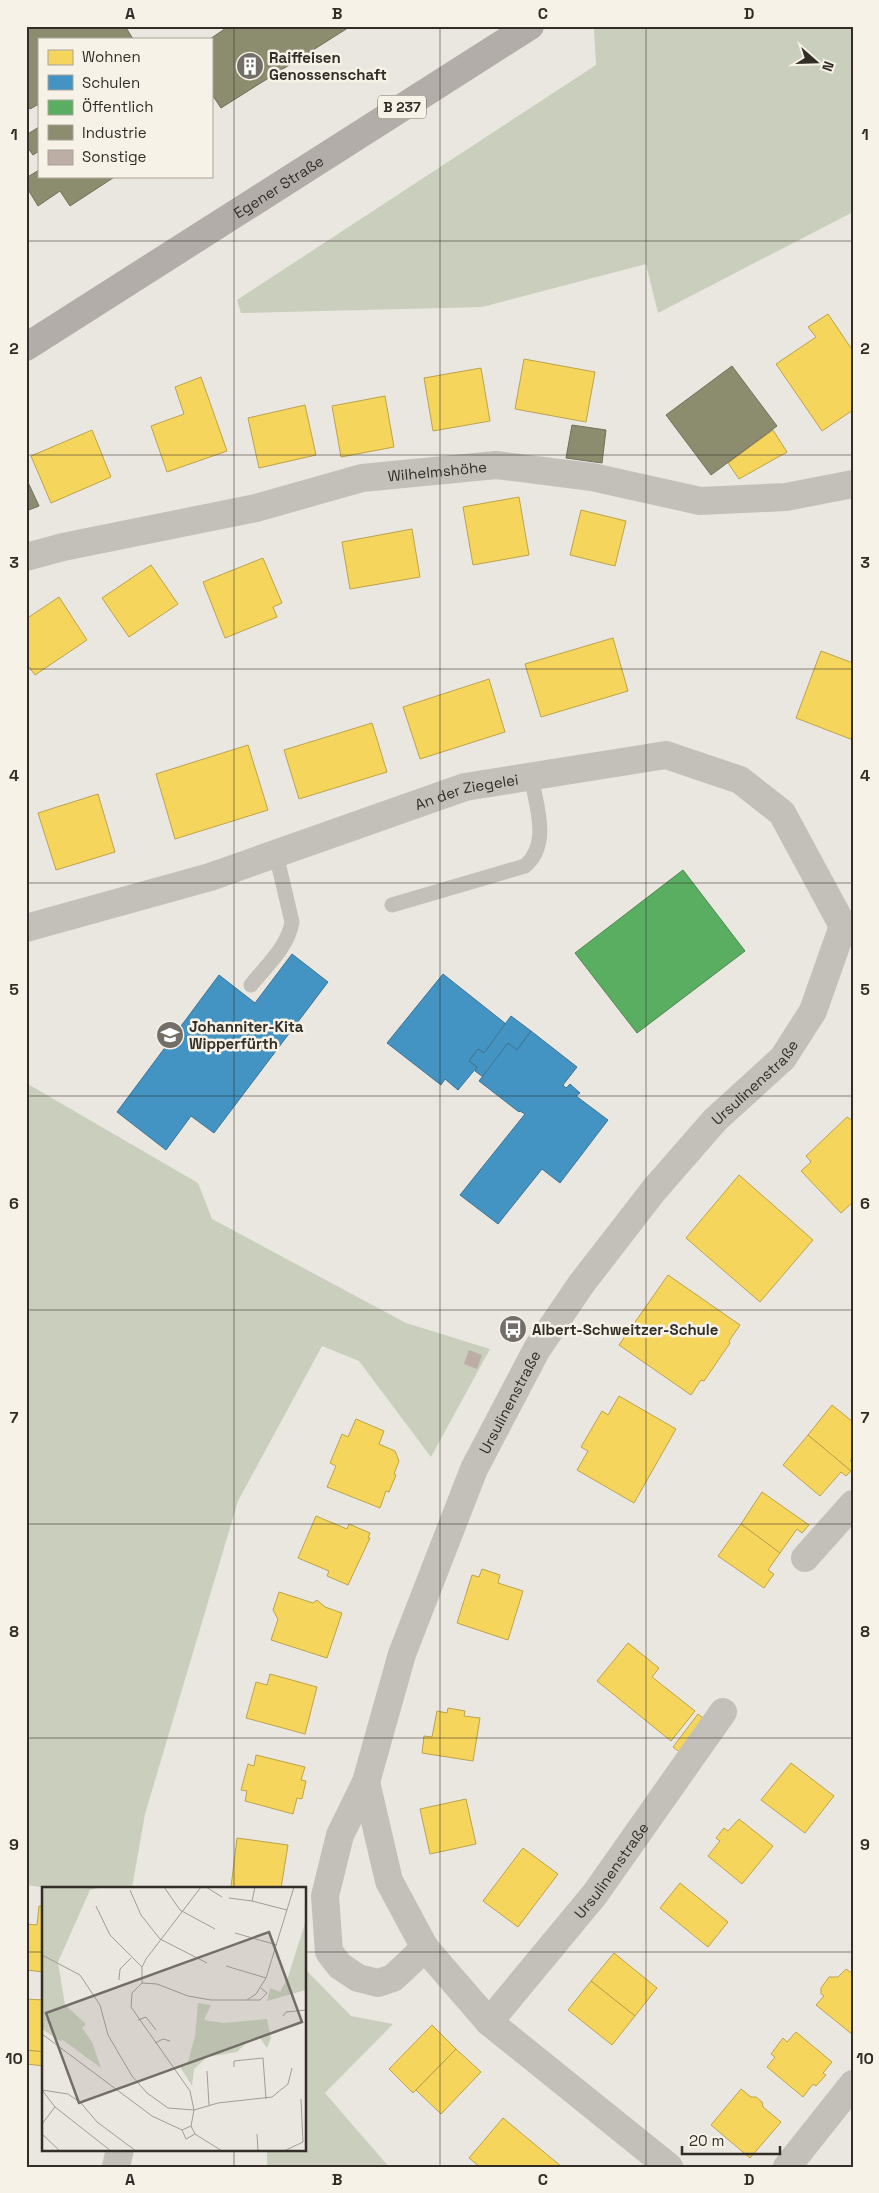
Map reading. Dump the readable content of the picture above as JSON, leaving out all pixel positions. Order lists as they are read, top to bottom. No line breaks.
{"streets":{"main road":["B 237","Egener Straße"],"street":["Wilhelmshöhe","An der Ziegelei","Ursulinenstraße"]},"crossings":[["An der Ziegelei","Ursulinenstraße"]],"places":{"building":["Raiffeisen Genossenschaft"],"school or university":["Johanniter-Kita Wipperfürth"],"bus stop":["Albert-Schweitzer-Schule"]},"legend":["Wohnen","Schulen","Öffentlich","Industrie","Sonstige"],"scale_bar":"20 m","north":"right","grid":{"columns":["A","B","C","D"],"rows":["1","2","3","4","5","6","7","8","9","10"]}}
